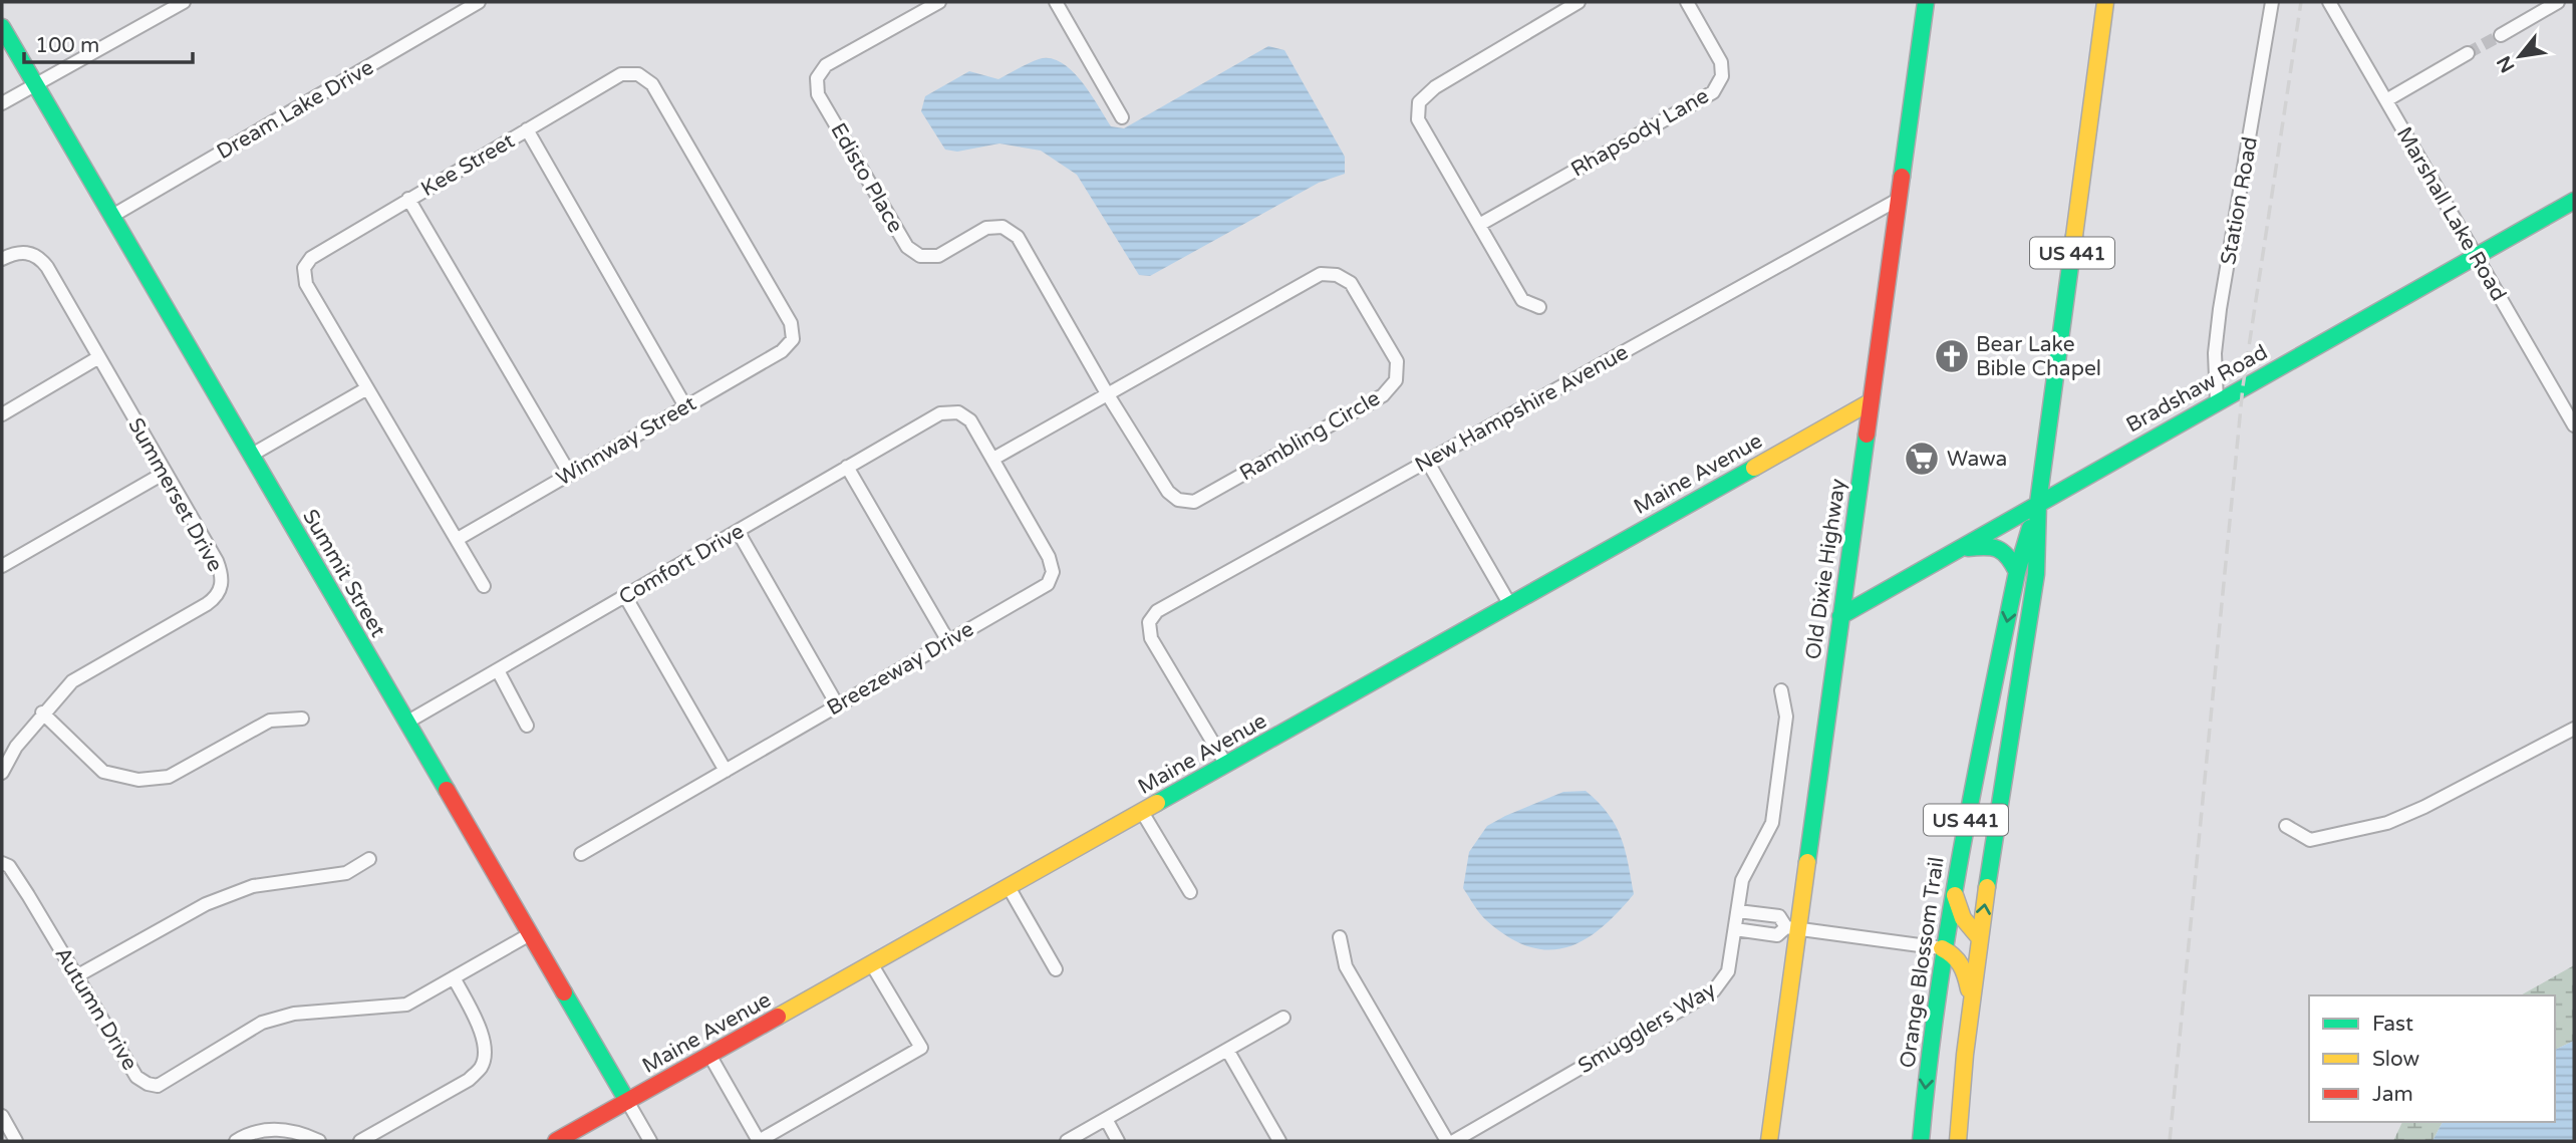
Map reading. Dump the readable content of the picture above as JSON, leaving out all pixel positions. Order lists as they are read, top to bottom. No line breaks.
{"streets":{"street":["Dream Lake Drive","Rhapsody Lane","Kee Street","Edisto Place","Station Road","Marshall Lake Road","US 441","Bradshaw Road","New Hampshire Avenue","Rambling Circle","Winnway Street","Maine Avenue","Summerset Drive","Comfort Drive","Old Dixie Highway","Summit Street","Breezeway Drive","Orange Blossom Trail","Autumn Drive","Smugglers Way"]},"crossings":[["Dream Lake Drive","Summit Street"],["Kee Street","Winnway Street"],["Edisto Place","Rambling Circle"],["Station Road","Bradshaw Road"],["Marshall Lake Road","Bradshaw Road"],["Bradshaw Road","Old Dixie Highway"],["Bradshaw Road","Orange Blossom Trail"],["New Hampshire Avenue","Maine Avenue"],["New Hampshire Avenue","Old Dixie Highway"],["Rambling Circle","Breezeway Drive"],["Maine Avenue","Old Dixie Highway"],["Maine Avenue","Summit Street"],["Comfort Drive","Summit Street"],["Comfort Drive","Breezeway Drive"],["Summit Street","Autumn Drive"]],"places":{"church":["Bear Lake Bible Chapel"],"supermarket":["Wawa"]},"legend":["Fast","Slow","Jam"],"scale_bar":"100 m","north":"bottom left"}
